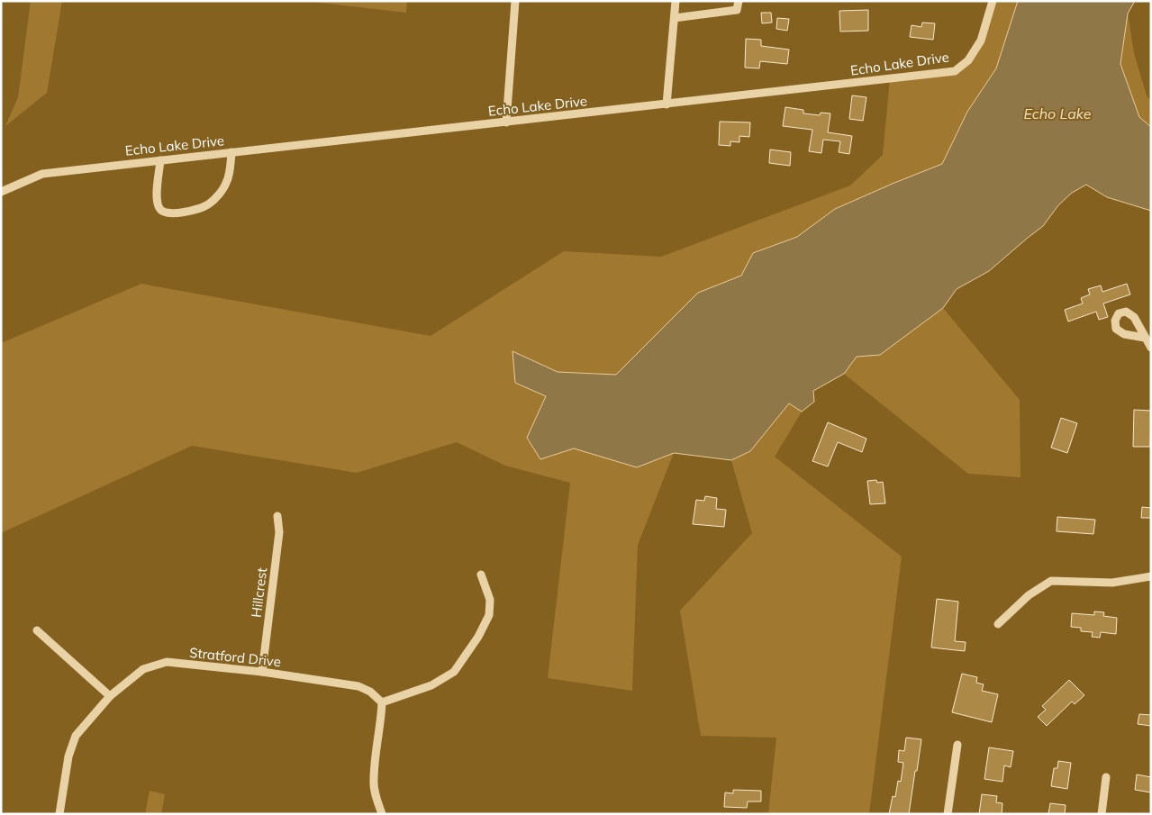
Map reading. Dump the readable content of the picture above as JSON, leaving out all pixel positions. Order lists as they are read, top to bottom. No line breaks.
{"streets":{"street":["Echo Lake Drive","Hillcrest","Stratford Drive"]},"crossings":[["Hillcrest","Stratford Drive"]],"water":["Echo Lake"]}
